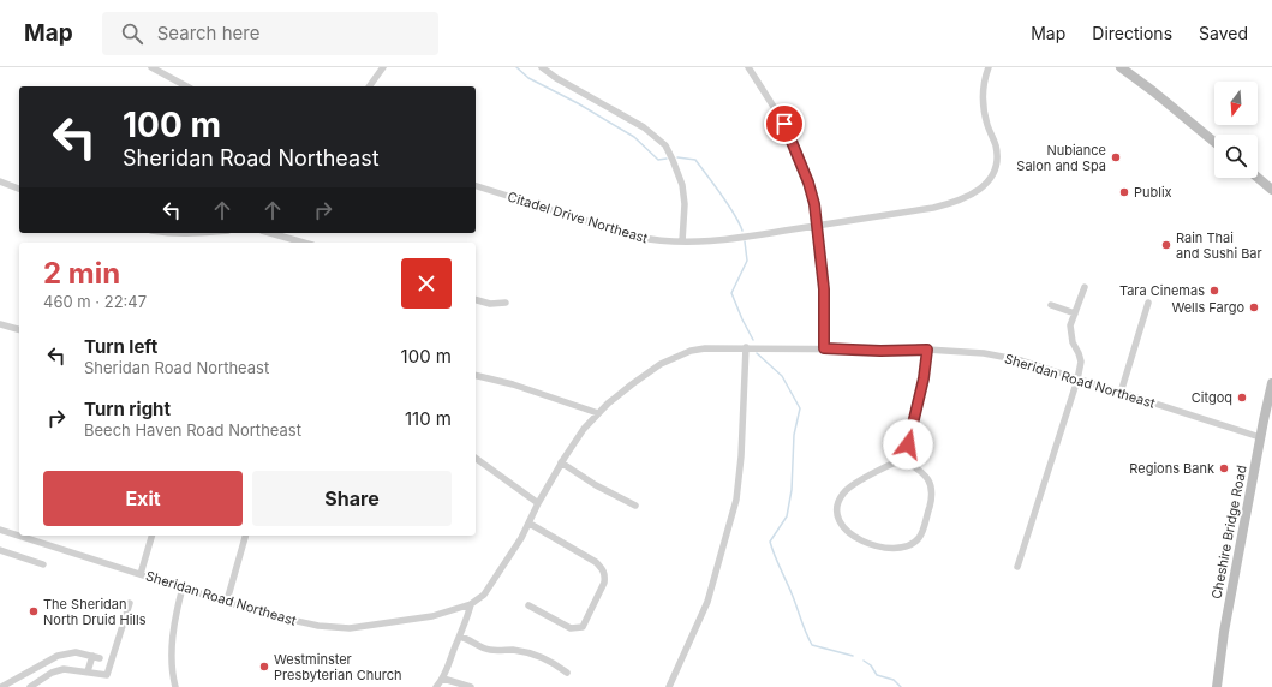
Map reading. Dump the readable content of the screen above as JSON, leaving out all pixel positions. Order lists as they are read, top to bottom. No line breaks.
{"streets":{"main road":["Cheshire Bridge Road"],"street":["Citadel Drive Northeast","Sheridan Road Northeast"]},"crossings":[["Sheridan Road Northeast","Cheshire Bridge Road"]],"places":["Nubiance Salon and Spa","Publix","Rain Thai and Sushi Bar","Tara Cinemas","Wells Fargo","Citgoq","Regions Bank","The Sheridan North Druid Hills","Westminster Presbyterian Church"],"north":"bottom","page":{"header":"Map","search":"Search here","nav":["Map","Directions","Saved"],"turn":["100 m","Sheridan Road Northeast"],"heading":["2 min","460 m · 22:47"],"list":[{"name":"Turn left","note":"Sheridan Road Northeast","value":"100 m"},{"name":"Turn right","note":"Beech Haven Road Northeast","value":"110 m"}],"buttons":["Exit","Share"]}}
